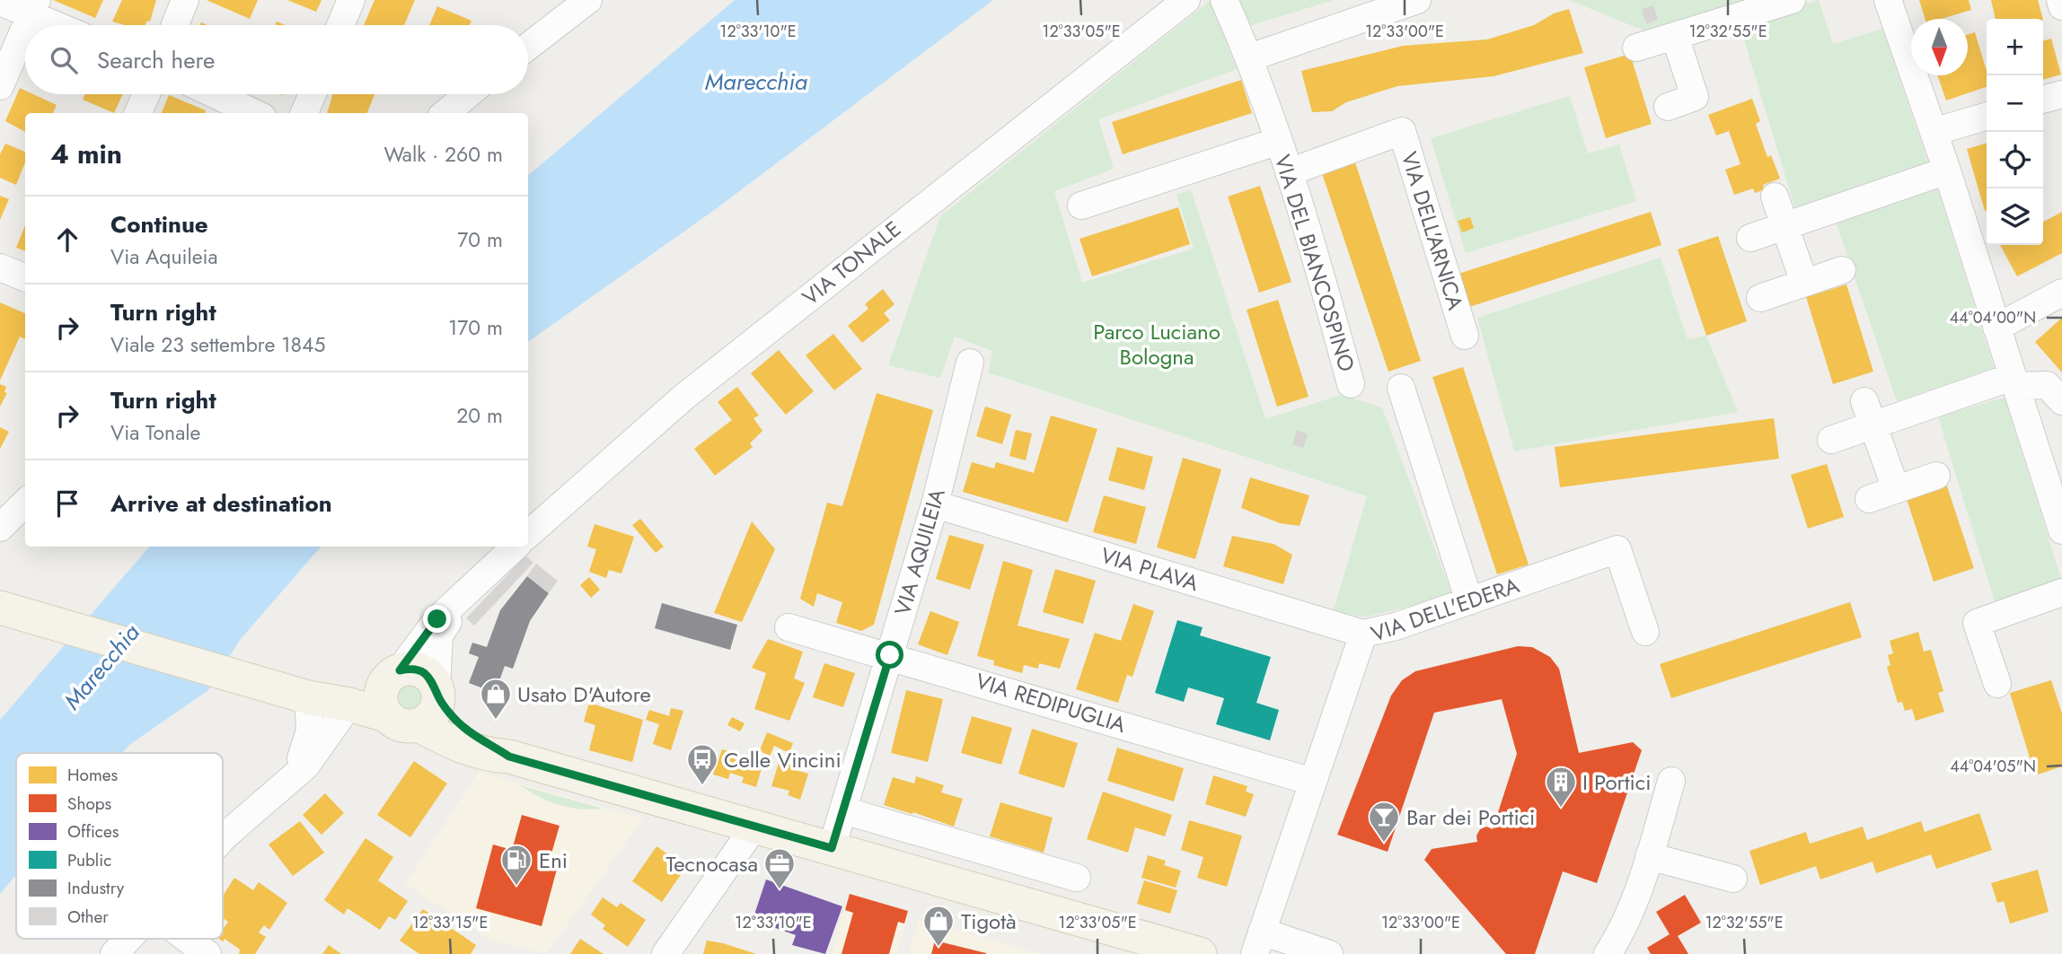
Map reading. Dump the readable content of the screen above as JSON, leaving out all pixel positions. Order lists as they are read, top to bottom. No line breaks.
{"streets":{"street":["VIA DELL'ARNICA","VIA TONALE","VIA DEL BIANCOSPINO","VIA AQUILEIA","VIA PLAVA","VIA DELL'EDERA","VIA REDIPUGLIA"]},"crossings":[["VIA DELL'ARNICA","VIA DEL BIANCOSPINO"],["VIA AQUILEIA","VIA PLAVA"],["VIA AQUILEIA","VIA REDIPUGLIA"],["VIA PLAVA","VIA DELL'EDERA"],["VIA DELL'EDERA","VIA REDIPUGLIA"]],"water":["Marecchia"],"parks":["Parco Luciano Bologna"],"places":{"shop":["Usato D'Autore","Tigotà"],"bus stop":["Celle Vincini"],"building":["I Portici"],"bar":["Bar dei Portici"],"fuel station":["Eni"],"office":["Tecnocasa"]},"legend":["Homes","Shops","Offices","Public","Industry","Other"],"north":"bottom","page":{"map_buttons":["+","−"],"search":"Search here","heading":["4 min","Walk · 260 m"],"list":[["Continue","Via Aquileia","70 m"],["Turn right","Viale 23 settembre 1845","170 m"],["Turn right","Via Tonale","20 m"],"Arrive at destination"]},"coordinates":["12°33'10\"E","12°33'05\"E","12°33'00\"E","12°32'55\"E","44°04'00\"N","44°04'05\"N","12°33'15\"E"]}
